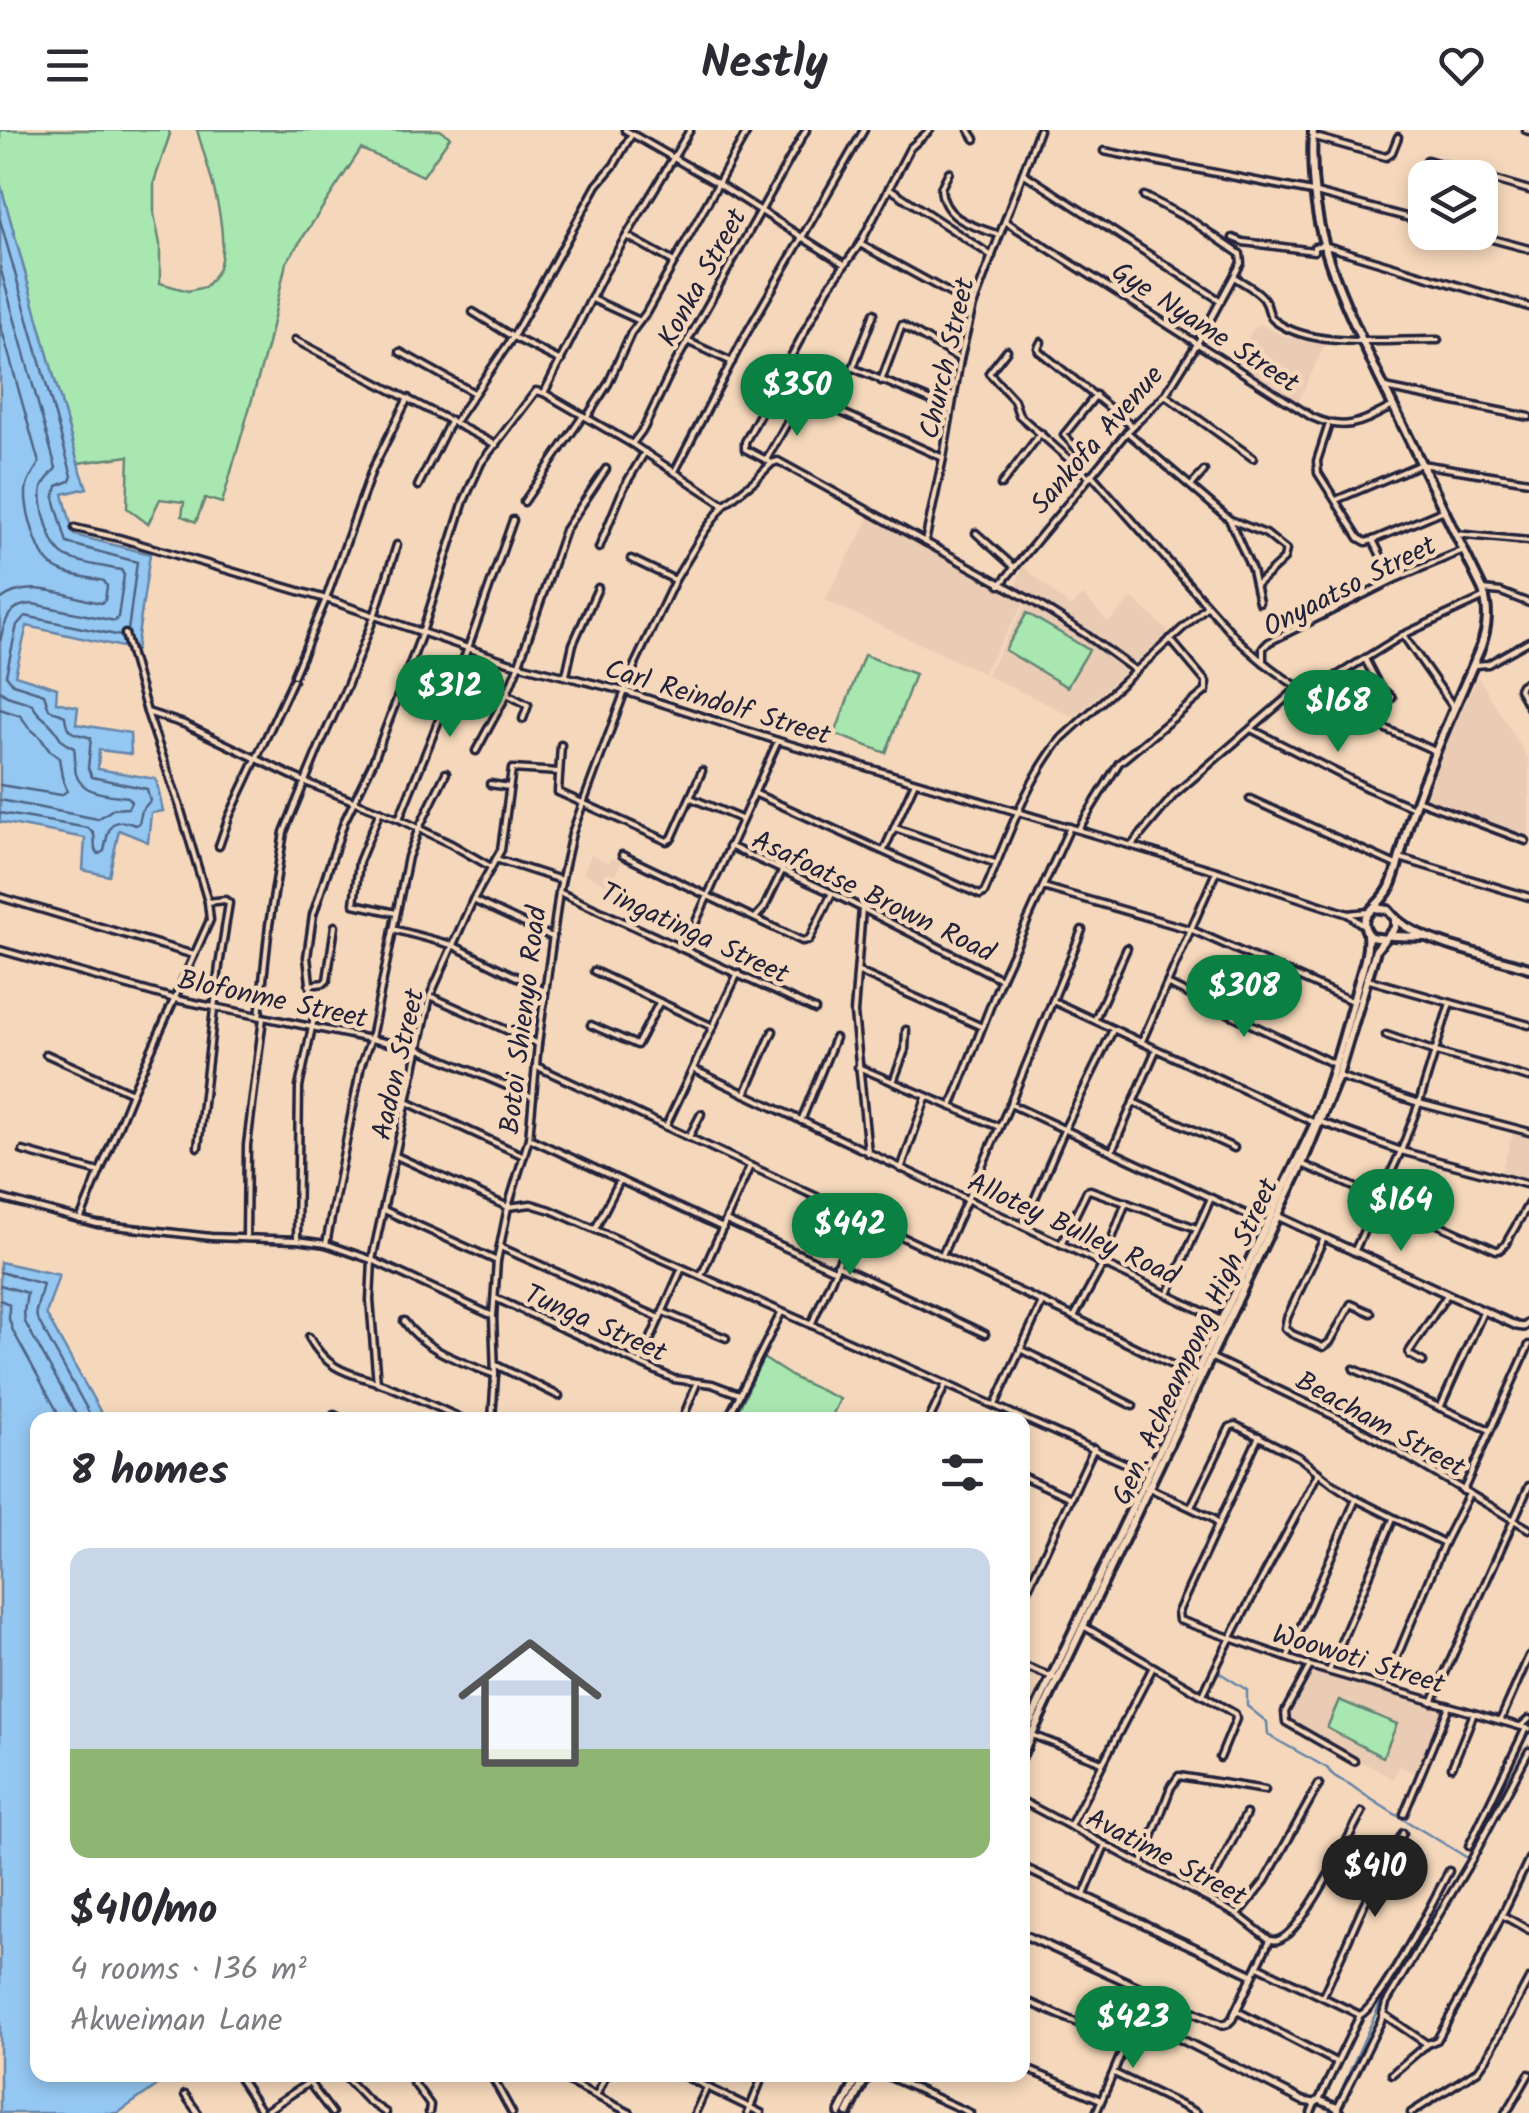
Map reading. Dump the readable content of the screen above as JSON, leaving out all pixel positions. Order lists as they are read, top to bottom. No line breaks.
{"streets":{"main road":["Gen. Acheampong High Street"],"street":["Konka Street","Gye Nyame Street","Church Street","Sankofa Avenue","Onyaatso Street","Carl Reindolf Street","Asafoatse Brown Road","Tingatinga Street","Blofonme Street","Botoi Shienyo Road","Aadon Street","Allotey Bulley Road","Tunga Street","Beacham Street","Woowoti Street","Avatime Street"]},"crossings":[["Gye Nyame Street","Church Street"],["Gye Nyame Street","Sankofa Avenue"],["Church Street","Botoi Shienyo Road"],["Carl Reindolf Street","Botoi Shienyo Road"],["Carl Reindolf Street","Gen. Acheampong High Street"],["Tingatinga Street","Botoi Shienyo Road"],["Blofonme Street","Botoi Shienyo Road"],["Blofonme Street","Aadon Street"],["Botoi Shienyo Road","Tunga Street"],["Allotey Bulley Road","Gen. Acheampong High Street"],["Gen. Acheampong High Street","Beacham Street"]],"page":{"header":"Nestly","price":["$350","$312","$168","$308","$164","$442","$410","$423"],"heading":"8 homes","list":[{"name":"$410/mo","note":"4 rooms · 136 m² · Akweiman Lane"}]}}
